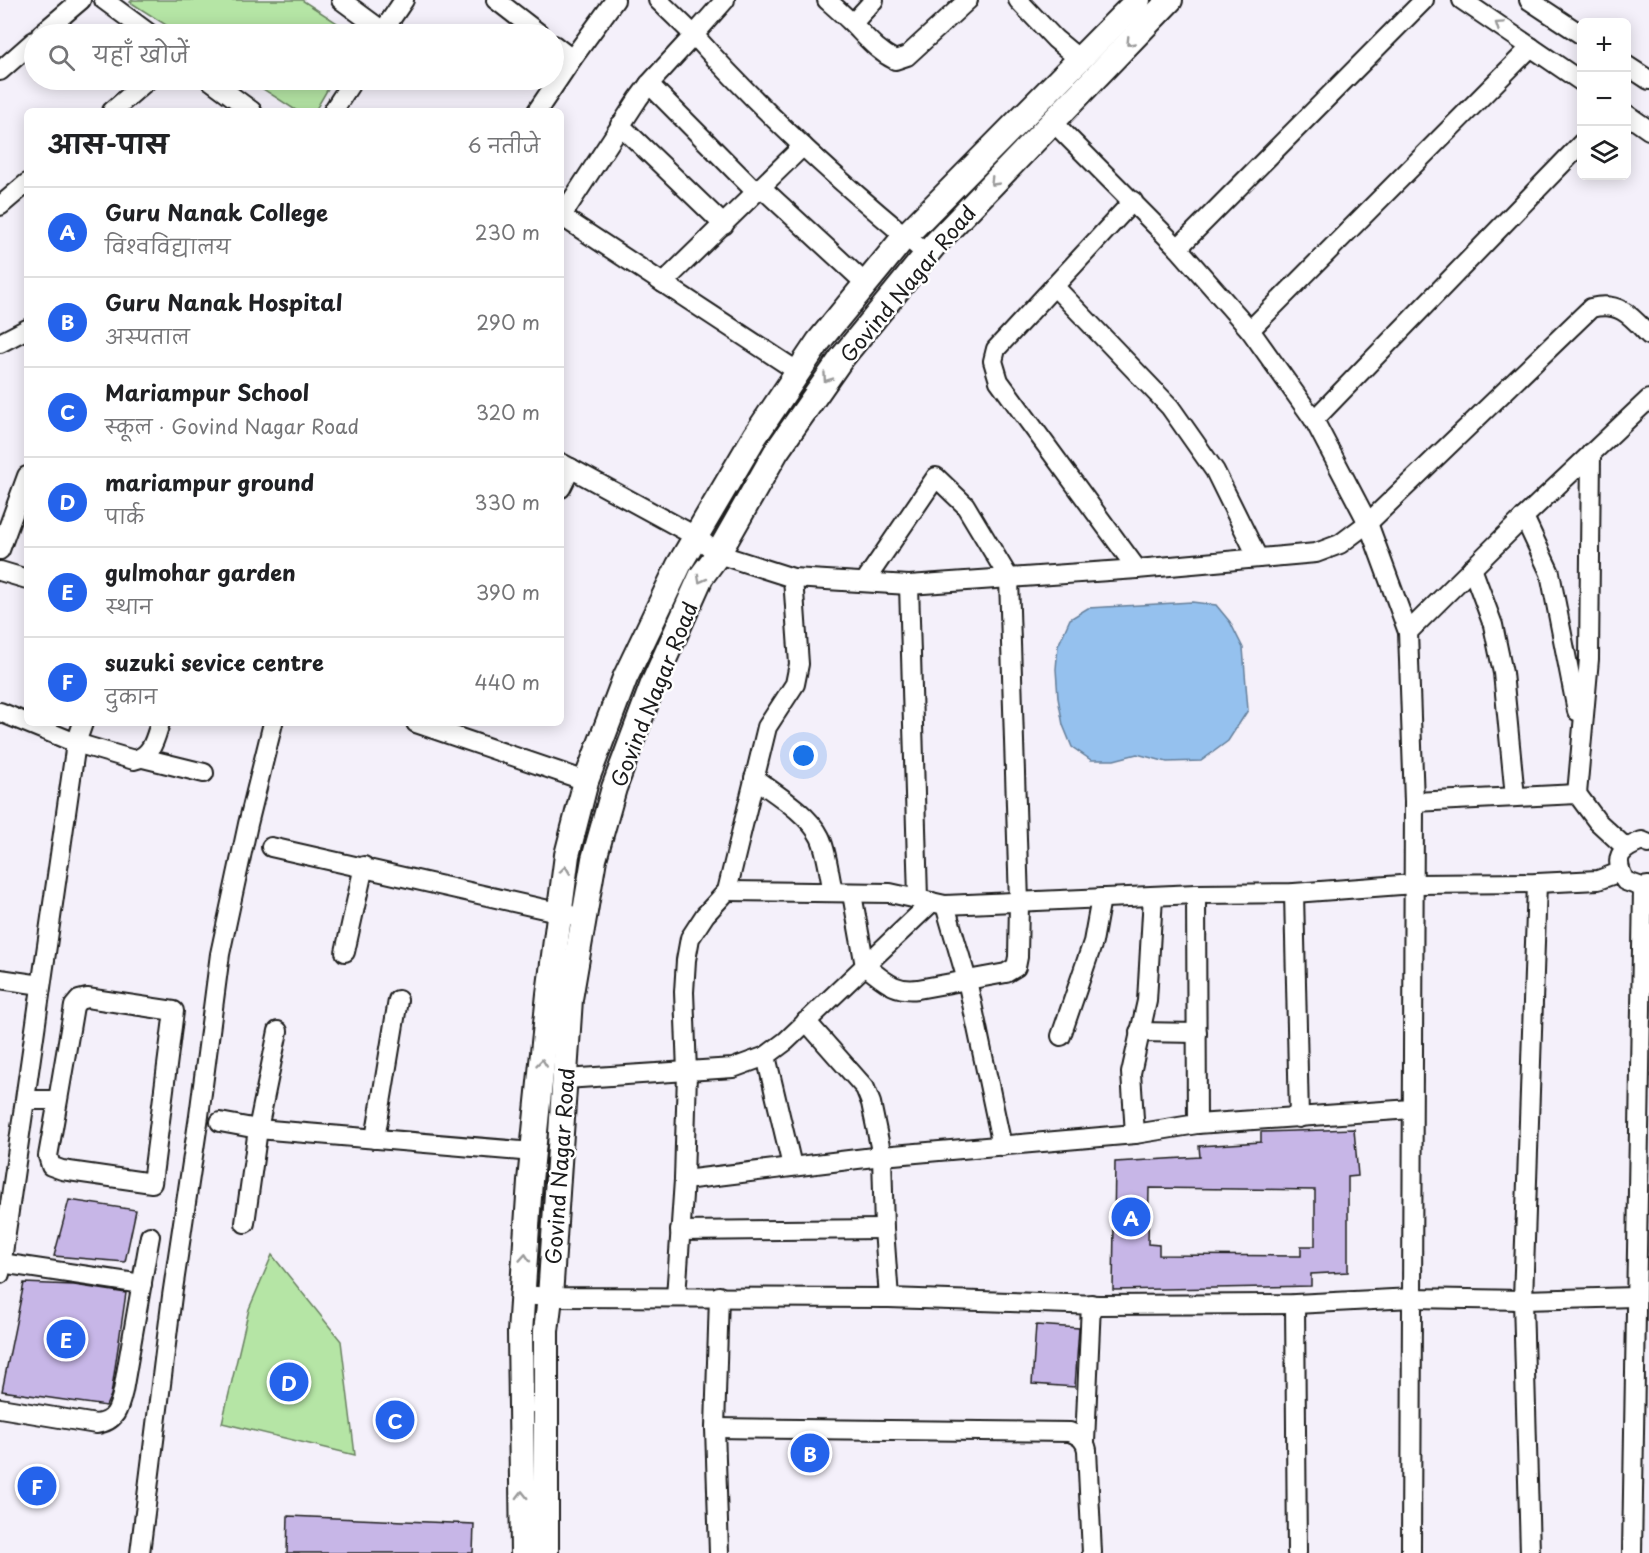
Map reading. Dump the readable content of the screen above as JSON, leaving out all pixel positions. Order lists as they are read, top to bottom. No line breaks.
{"streets":{"main road":["Govind Nagar Road"]},"page":{"map_buttons":["+","−"],"search":"यहाँ खोजें","heading":["आस-पास","6 नतीजे"],"list":[{"mark":"A","name":"Guru Nanak College","note":"विश्वविद्यालय","value":"230 m"},{"mark":"B","name":"Guru Nanak Hospital","note":"अस्पताल","value":"290 m"},{"mark":"C","name":"Mariampur School","note":"स्कूल · Govind Nagar Road","value":"320 m"},{"mark":"D","name":"mariampur ground","note":"पार्क","value":"330 m"},{"mark":"E","name":"gulmohar garden","note":"स्थान","value":"390 m"},{"mark":"F","name":"suzuki sevice centre","note":"दुकान","value":"440 m"}],"pins":["A","E","D","C","B","F"]}}
